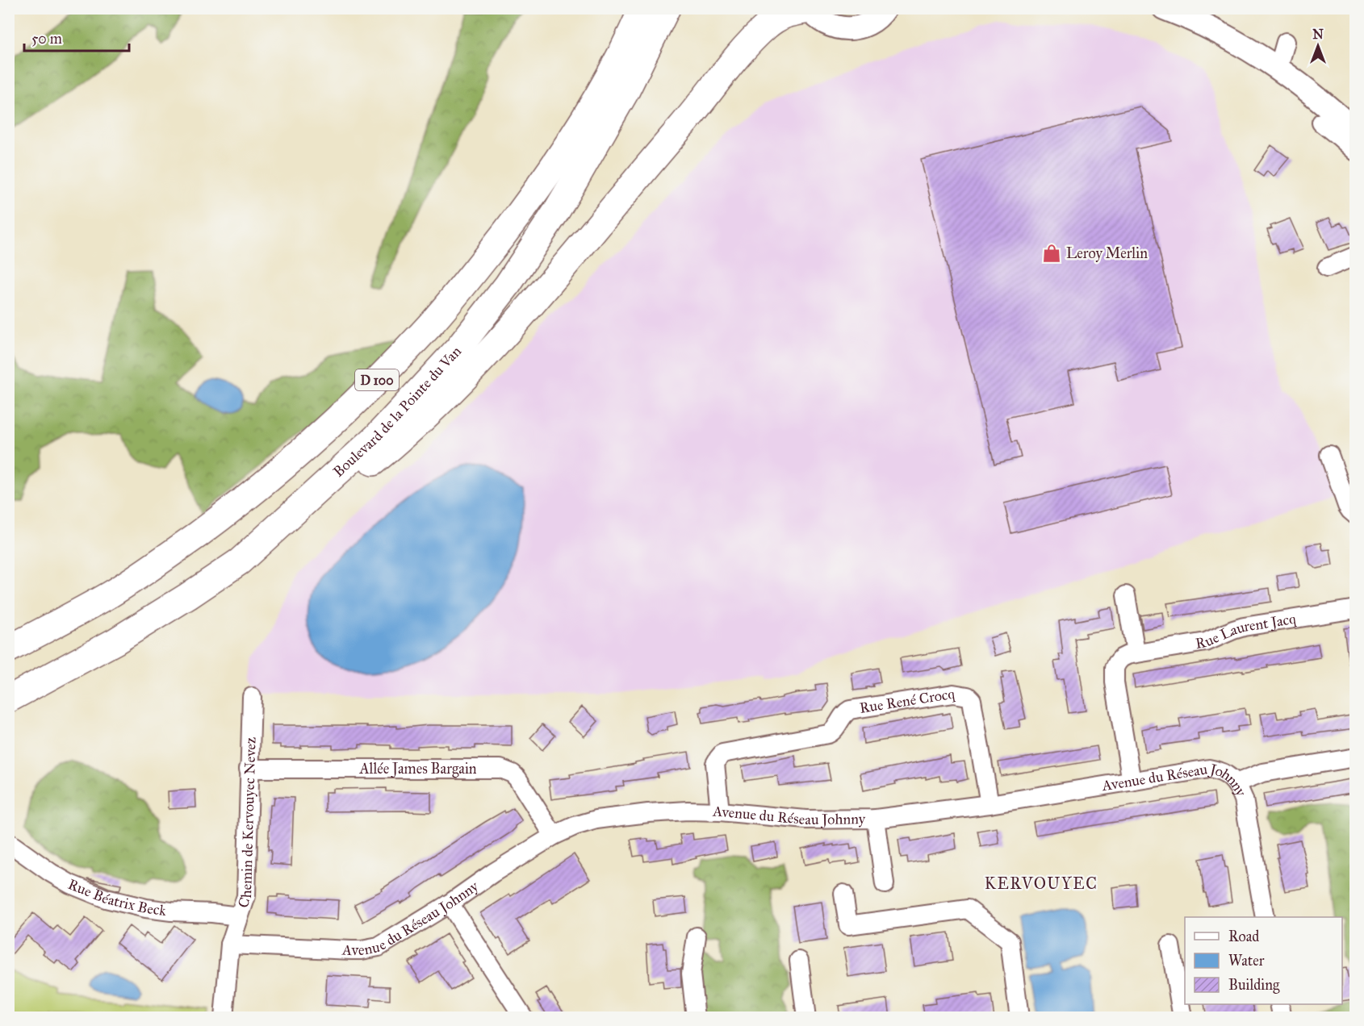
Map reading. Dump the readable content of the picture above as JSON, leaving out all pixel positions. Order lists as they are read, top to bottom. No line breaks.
{"streets":{"highway":["D 100","Boulevard de la Pointe du Van"],"street":["Rue Laurent Jacq","Rue René Crocq","Allée James Bargain","Avenue du Réseau Johnny","Chemin de Kervouyec Nevez","Rue Béatrix Beck"]},"crossings":[["Rue Laurent Jacq","Avenue du Réseau Johnny"],["Rue René Crocq","Avenue du Réseau Johnny"],["Allée James Bargain","Avenue du Réseau Johnny"],["Allée James Bargain","Chemin de Kervouyec Nevez"],["Avenue du Réseau Johnny","Chemin de Kervouyec Nevez"],["Chemin de Kervouyec Nevez","Rue Béatrix Beck"]],"districts":["KERVOUYEC"],"places":{"shop":["Leroy Merlin"]},"legend":["Road","Water","Building"],"scale_bar":"50 m","north":"top"}
